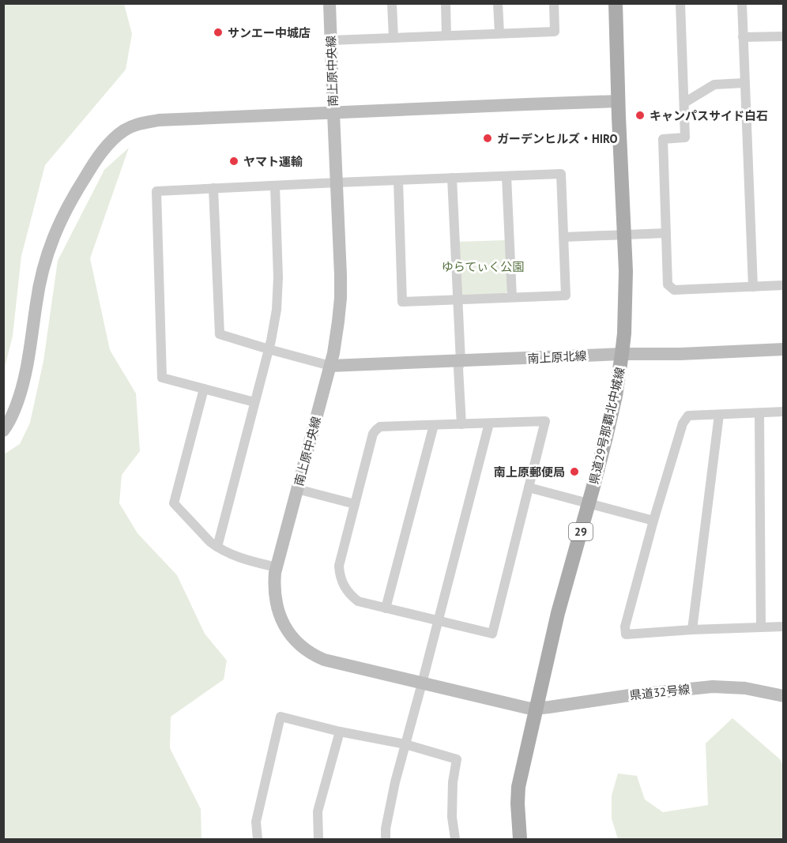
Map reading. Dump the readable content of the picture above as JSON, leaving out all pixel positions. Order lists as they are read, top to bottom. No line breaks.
{"streets":{"main road":["県道29号那覇北中城線","29"],"street":["南上原中央線","南上原北線","県道32号線"]},"crossings":[["南上原中央線","南上原北線"],["南上原中央線","県道29号那覇北中城線"],["南上原中央線","県道32号線"],["南上原北線","県道29号那覇北中城線"],["県道29号那覇北中城線","県道32号線"]],"parks":["ゆらてぃく公園"],"places":["サンエー中城店","キャンパスサイド白石","ガーデンヒルズ・HIRO","ヤマト運輸","南上原郵便局"]}
